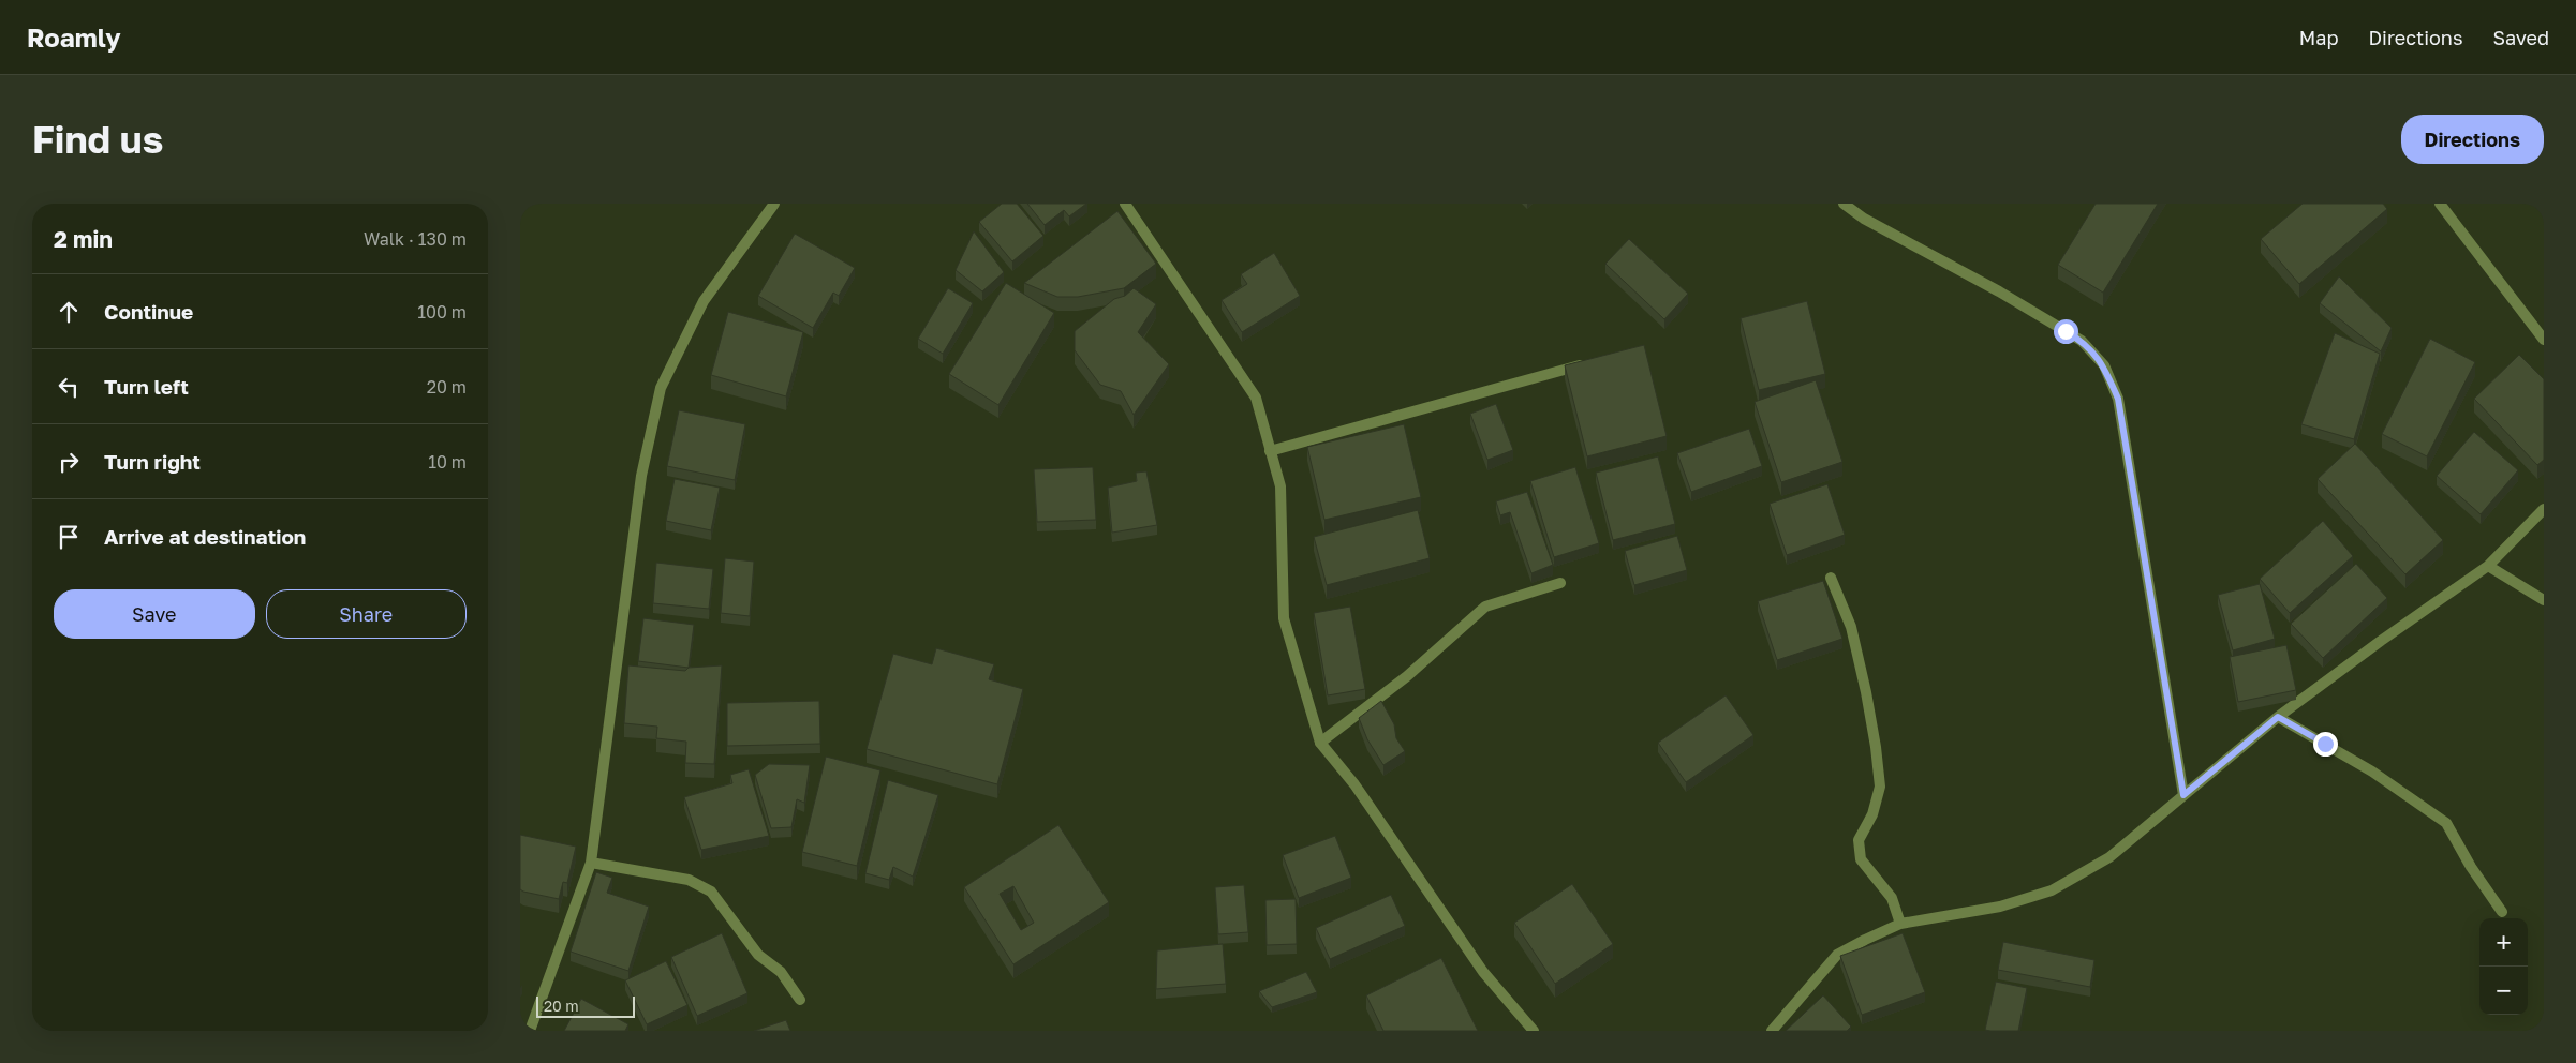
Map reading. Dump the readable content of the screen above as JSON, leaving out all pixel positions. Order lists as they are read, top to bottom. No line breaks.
{"scale_bar":"20 m","page":{"header":"Roamly","nav":["Map","Directions","Saved"],"buttons":["Directions",["Save","Share"]],"title":"Find us","heading":["2 min","Walk · 130 m"],"list":[["Continue","100 m"],["Turn left","20 m"],["Turn right","10 m"],"Arrive at destination"],"map_buttons":["+","−"],"scale":"20 m"}}
